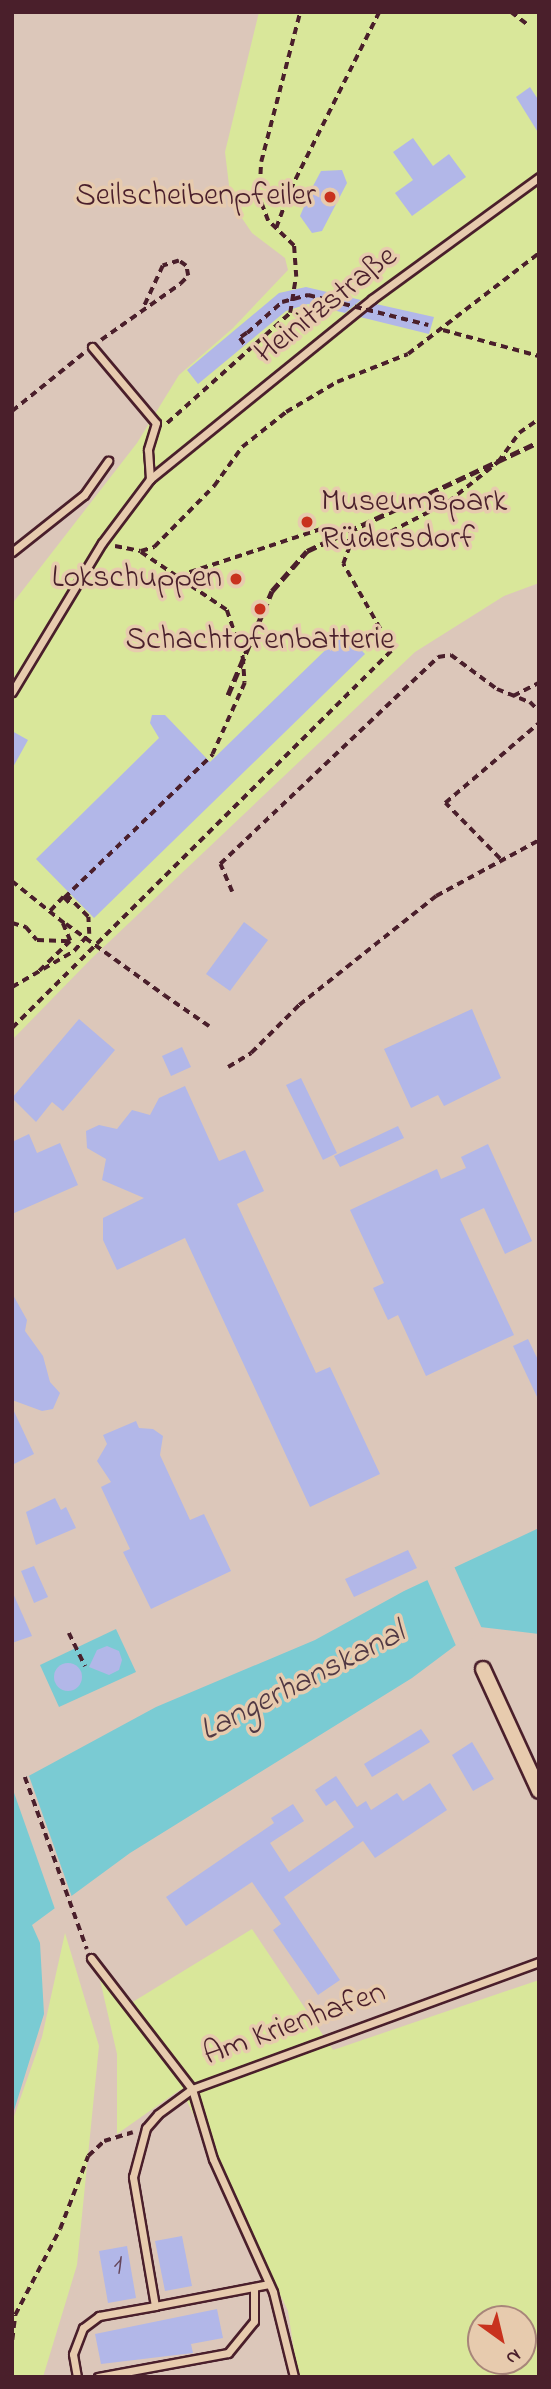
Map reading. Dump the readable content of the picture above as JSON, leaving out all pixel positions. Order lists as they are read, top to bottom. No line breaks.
{"streets":{"lane":["Heinitzstraße","Am Krienhafen"]},"water":["Langerhanskanal"],"places":["Seilscheibenpfeiler","Museumspark Rüdersdorf","Lokschuppen","Schachtofenbatterie"],"house_numbers":["1"],"north":"bottom right"}
